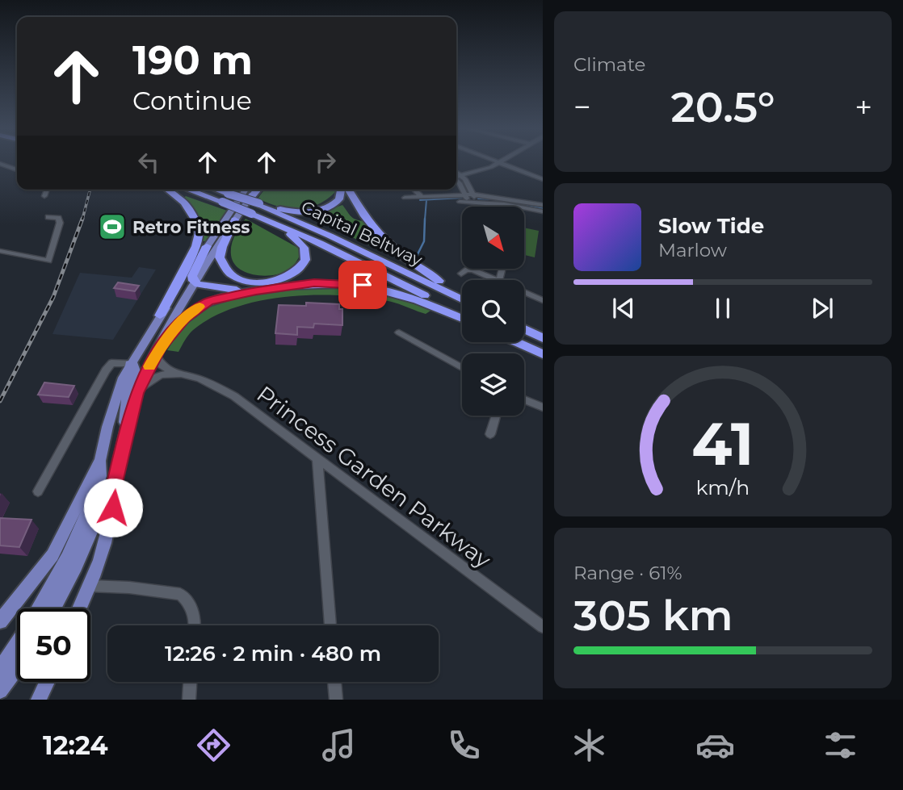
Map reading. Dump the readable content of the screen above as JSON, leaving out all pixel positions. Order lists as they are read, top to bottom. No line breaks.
{"streets":{"highway":["Capital Beltway"],"street":["Princess Garden Parkway"]},"places":{"sports":["Retro Fitness"]},"north":"bottom right","page":{"tile":["Climate",["Range · 61%","305 km"]],"turn":["190 m","Continue"],"heat":["−","20.5°","+"],"song":["Slow Tide","Marlow"],"limit":"50","trip":"12:26 · 2 min · 480 m","tabs":"12:24","gauge":["41","km/h"]}}
